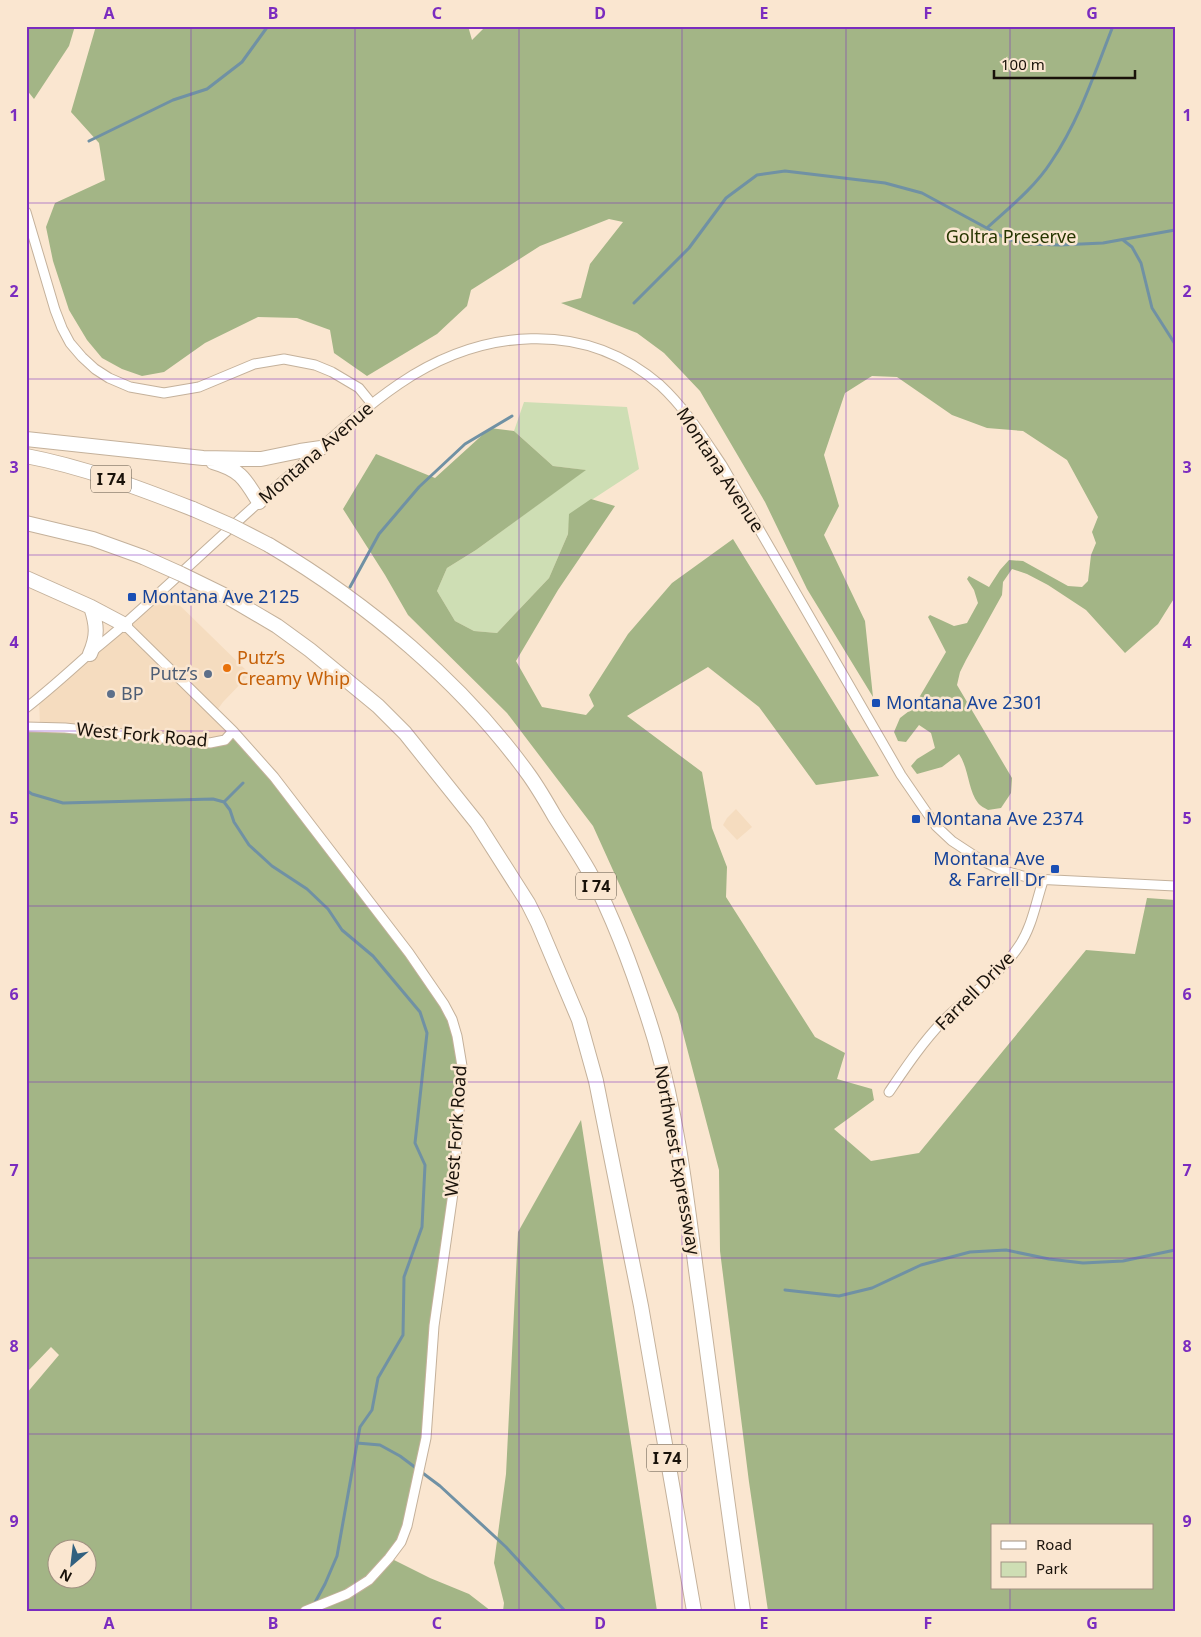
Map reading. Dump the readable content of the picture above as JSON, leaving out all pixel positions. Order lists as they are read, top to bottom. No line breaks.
{"streets":{"highway":["I 74","Northwest Expressway"],"street":["Montana Avenue","West Fork Road","Farrell Drive"]},"crossings":[["Montana Avenue","Farrell Drive"]],"parks":["Goltra Preserve"],"places":{"transit":["Montana Ave 2125","Montana Ave 2301","Montana Ave 2374","Montana Ave & Farrell Dr"],"other":["Putz’s Creamy Whip","Putz’s","BP"]},"legend":["Road","Park"],"scale_bar":"100 m","north":"bottom left","grid":{"columns":["A","B","C","D","E","F","G"],"rows":["1","2","3","4","5","6","7","8","9"]}}
